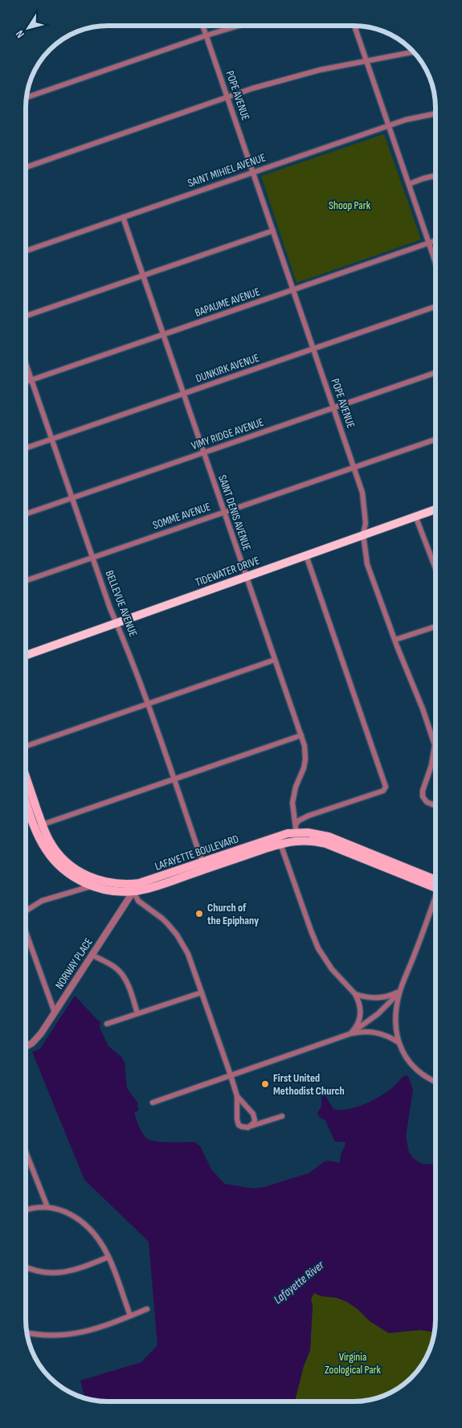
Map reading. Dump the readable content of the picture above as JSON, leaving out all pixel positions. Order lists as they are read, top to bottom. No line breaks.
{"streets":{"highway":["TIDEWATER DRIVE"],"main road":["LAFAYETTE BOULEVARD"],"street":["POPE AVENUE","SAINT MIHIEL AVENUE","BAPAUME AVENUE","DUNKIRK AVENUE","VIMY RIDGE AVENUE","SAINT DENIS AVENUE","SOMME AVENUE","BELLEVUE AVENUE","NORWAY PLACE"]},"crossings":[["POPE AVENUE","SAINT MIHIEL AVENUE"],["POPE AVENUE","BAPAUME AVENUE"],["POPE AVENUE","DUNKIRK AVENUE"],["POPE AVENUE","VIMY RIDGE AVENUE"],["POPE AVENUE","SOMME AVENUE"],["POPE AVENUE","TIDEWATER DRIVE"],["SAINT MIHIEL AVENUE","SAINT DENIS AVENUE"],["BAPAUME AVENUE","SAINT DENIS AVENUE"],["BAPAUME AVENUE","BELLEVUE AVENUE"],["DUNKIRK AVENUE","SAINT DENIS AVENUE"],["DUNKIRK AVENUE","BELLEVUE AVENUE"],["VIMY RIDGE AVENUE","SAINT DENIS AVENUE"],["VIMY RIDGE AVENUE","BELLEVUE AVENUE"],["SAINT DENIS AVENUE","SOMME AVENUE"],["SAINT DENIS AVENUE","TIDEWATER DRIVE"],["SAINT DENIS AVENUE","LAFAYETTE BOULEVARD"],["SOMME AVENUE","BELLEVUE AVENUE"],["TIDEWATER DRIVE","BELLEVUE AVENUE"],["BELLEVUE AVENUE","LAFAYETTE BOULEVARD"],["LAFAYETTE BOULEVARD","NORWAY PLACE"]],"water":["Lafayette River"],"parks":["Shoop Park","Virginia Zoological Park"],"places":["Church of the Epiphany","First United Methodist Church"],"north":"bottom left"}
